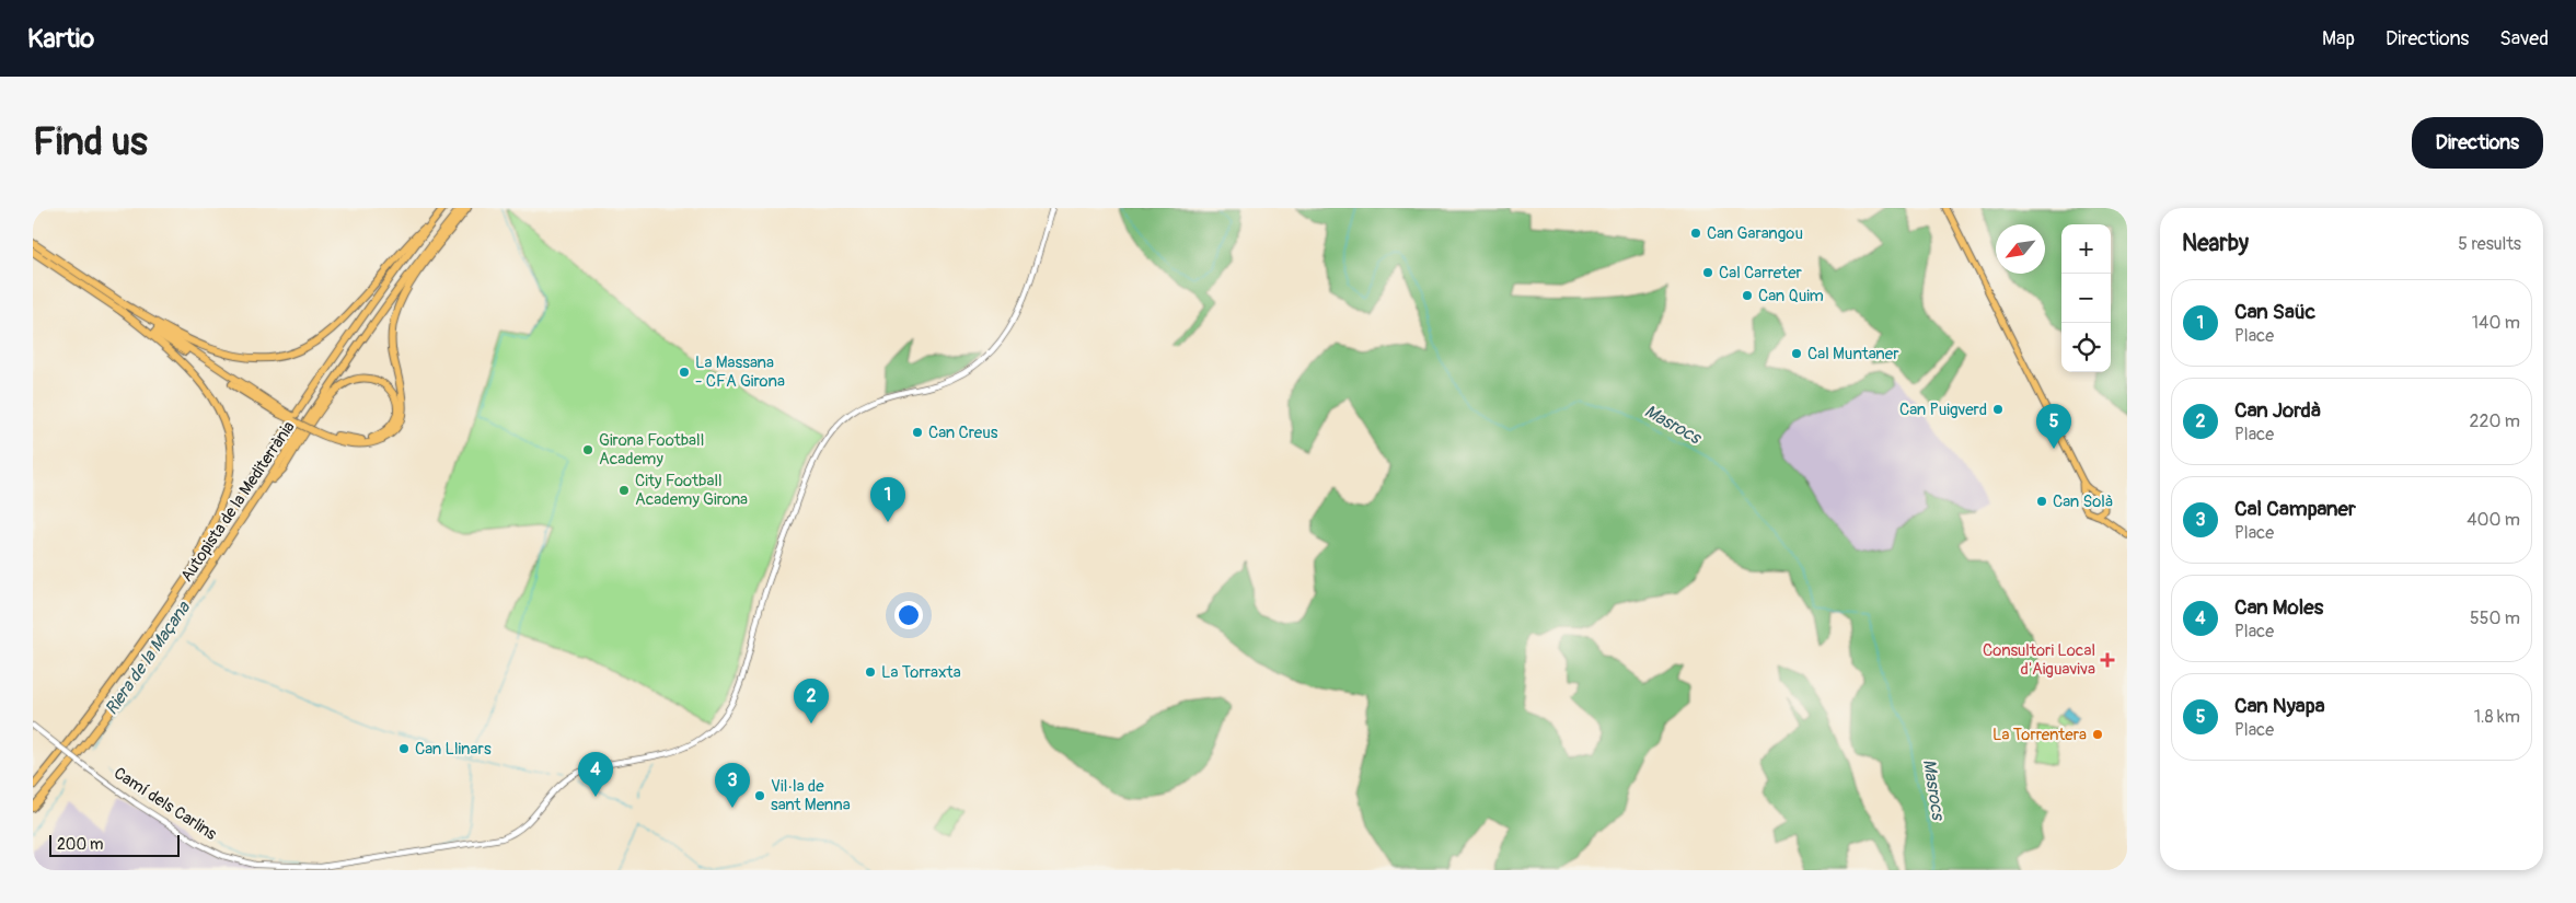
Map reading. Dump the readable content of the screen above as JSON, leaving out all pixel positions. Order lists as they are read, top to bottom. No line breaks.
{"streets":{"highway":["Autopista de la Mediterrània"],"street":["Camí dels Carlins"]},"water":["Masrocs","Riera de la Maçana"],"places":{"other":["Can Garangou","Cal Carreter","Can Quim","Cal Muntaner","La Massana - CFA Girona","Can Puigverd","Can Creus","Girona Football Academy","City Football Academy Girona","Can Solà","La Torraxta","La Torrentera","Can Llinars","Vil·la de sant Menna"],"health":["Consultori Local d'Aiguaviva"]},"scale_bar":"200 m","north":"bottom left","page":{"header":"Kartio","nav":["Map","Directions","Saved"],"buttons":"Directions","title":"Find us","heading":["Nearby","5 results"],"map_buttons":["+","−"],"list":[{"mark":"1","name":"Can Saüc","note":"Place","value":"140 m"},{"mark":"2","name":"Can Jordà","note":"Place","value":"220 m"},{"mark":"3","name":"Cal Campaner","note":"Place","value":"400 m"},{"mark":"4","name":"Can Moles","note":"Place","value":"550 m"},{"mark":"5","name":"Can Nyapa","note":"Place","value":"1.8 km"}],"pins":["5","1","2","4","3"],"scale":"200 m"}}
